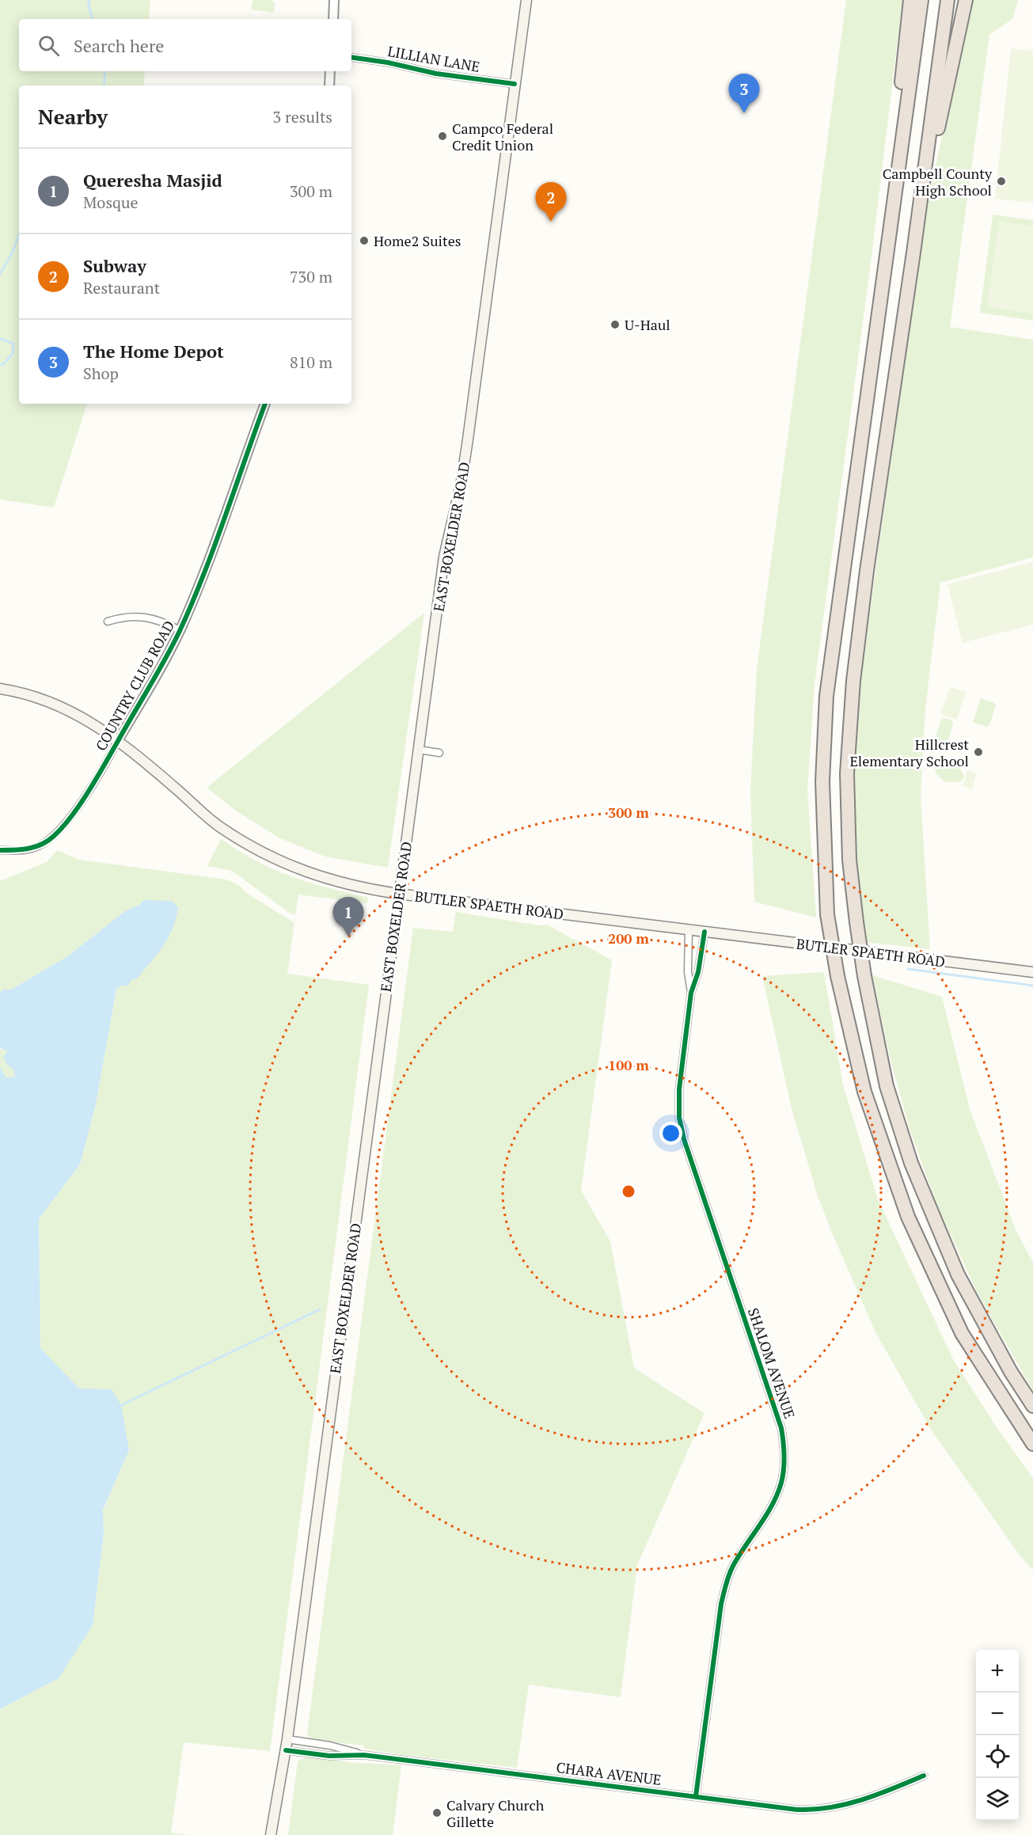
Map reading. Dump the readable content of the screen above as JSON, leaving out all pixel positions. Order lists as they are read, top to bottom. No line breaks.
{"streets":{"main road":["EAST BOXELDER ROAD","BUTLER SPAETH ROAD"],"street":["LILLIAN LANE","COUNTRY CLUB ROAD","SHALOM AVENUE","CHARA AVENUE"]},"crossings":[["LILLIAN LANE","EAST BOXELDER ROAD"],["EAST BOXELDER ROAD","BUTLER SPAETH ROAD"],["EAST BOXELDER ROAD","CHARA AVENUE"],["COUNTRY CLUB ROAD","BUTLER SPAETH ROAD"],["BUTLER SPAETH ROAD","SHALOM AVENUE"],["SHALOM AVENUE","CHARA AVENUE"]],"places":["Campco Federal Credit Union","Campbell County High School","Home2 Suites","U-Haul","Hillcrest Elementary School","Calvary Church Gillette"],"page":{"search":"Search here","pins":["3","2","1"],"heading":["Nearby","3 results"],"list":[{"mark":"1","name":"Queresha Masjid","note":"Mosque","value":"300 m"},{"mark":"2","name":"Subway","note":"Restaurant","value":"730 m"},{"mark":"3","name":"The Home Depot","note":"Shop","value":"810 m"}],"map_buttons":["+","−"]},"rings":["300 m","200 m","100 m"]}
